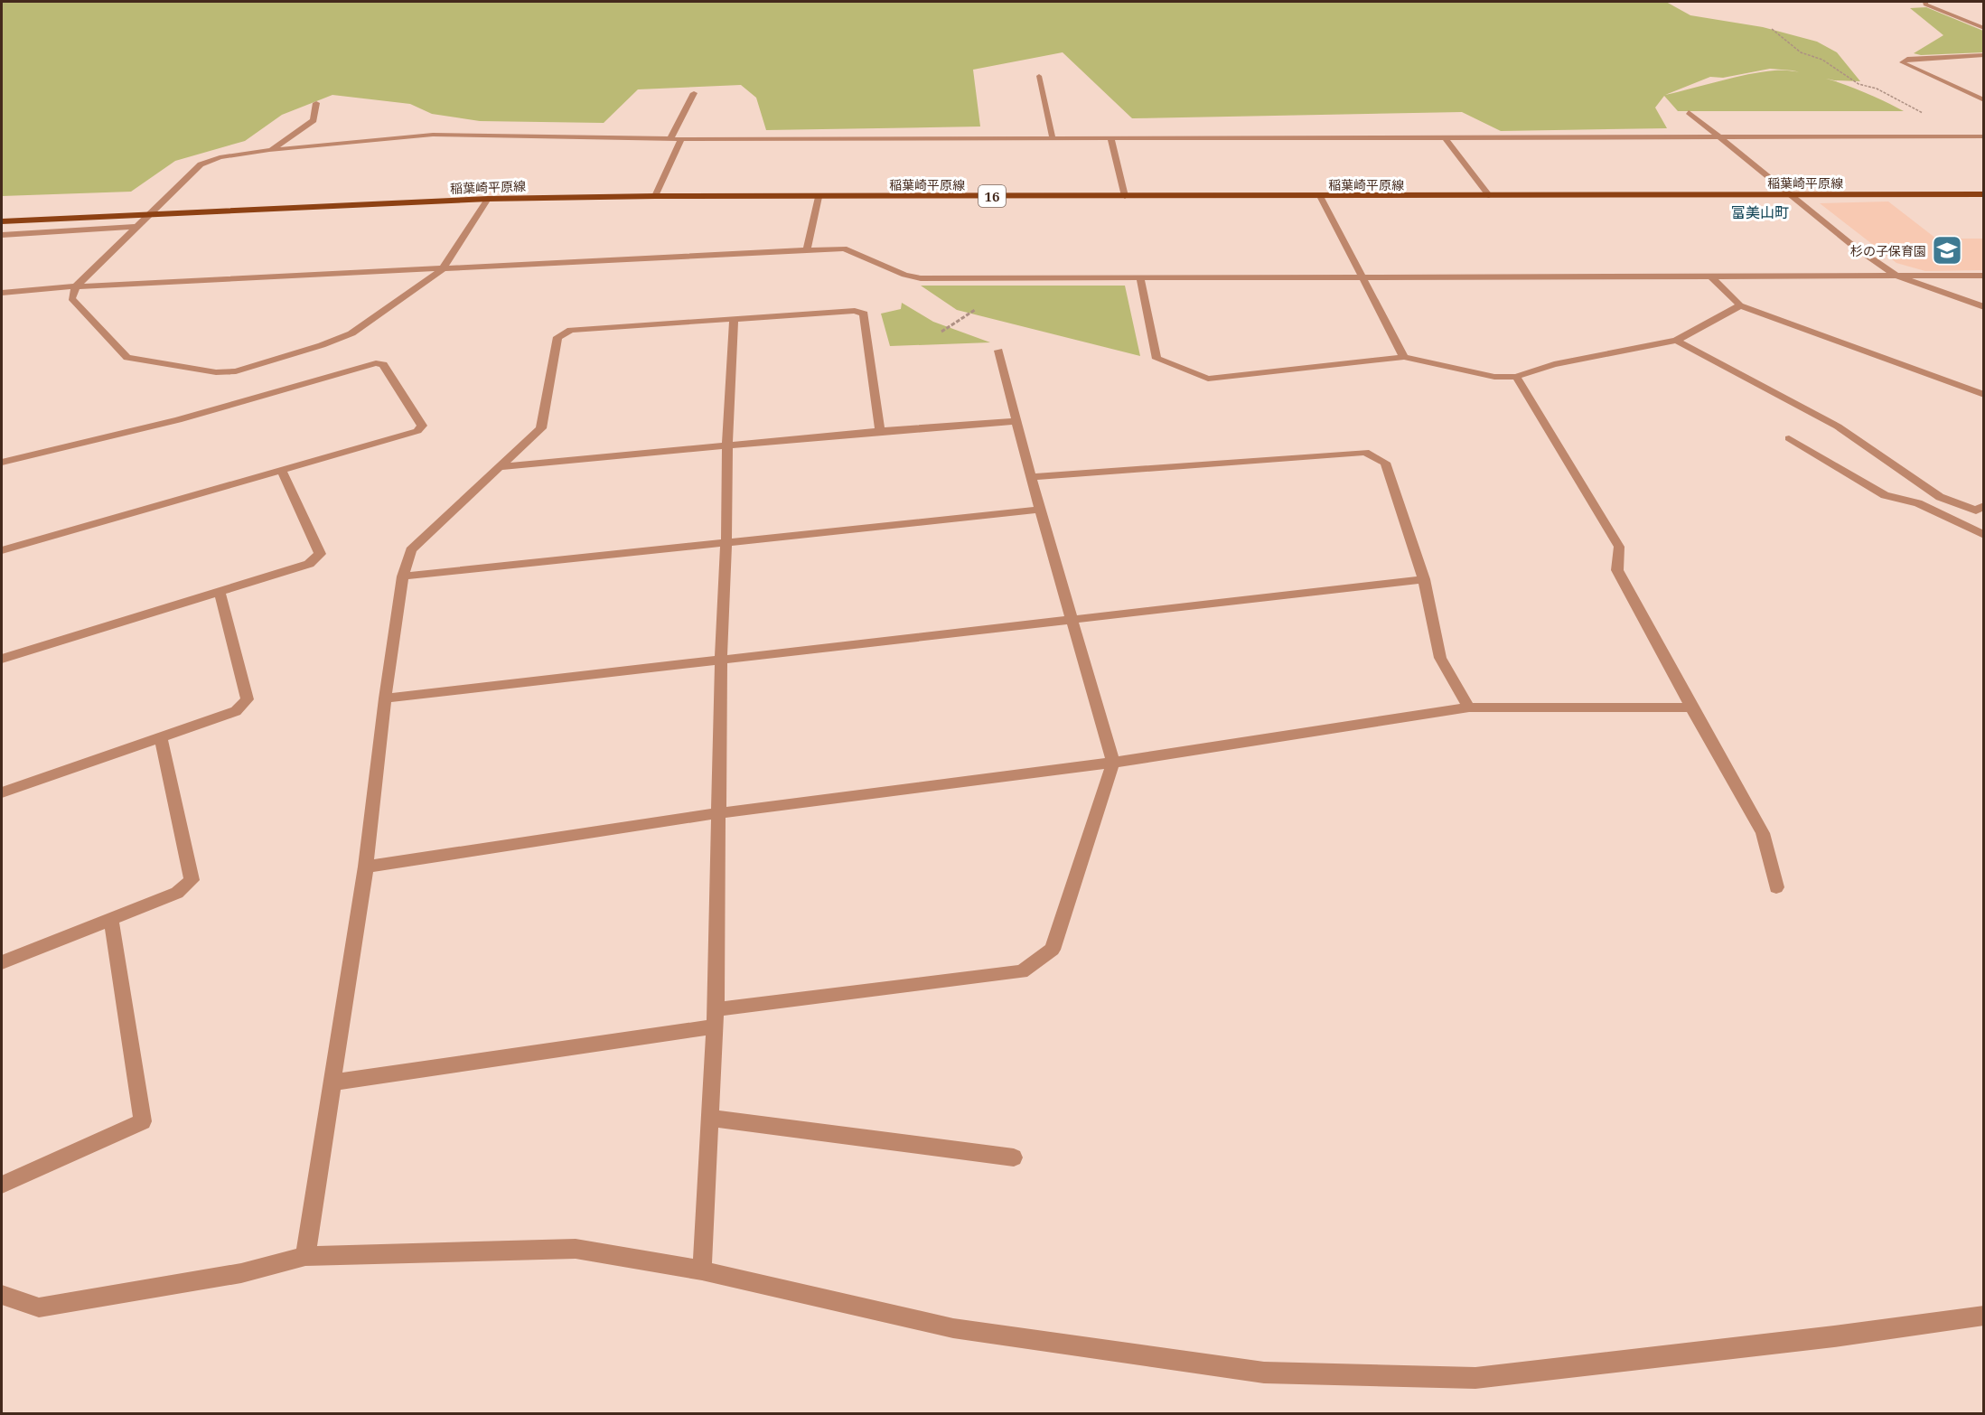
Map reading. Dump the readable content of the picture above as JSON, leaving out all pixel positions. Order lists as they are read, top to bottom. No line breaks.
{"streets":{"main road":["稲葉崎平原線","16"]},"districts":["富美山町"],"places":{"school or university":["杉の子保育園"]}}
